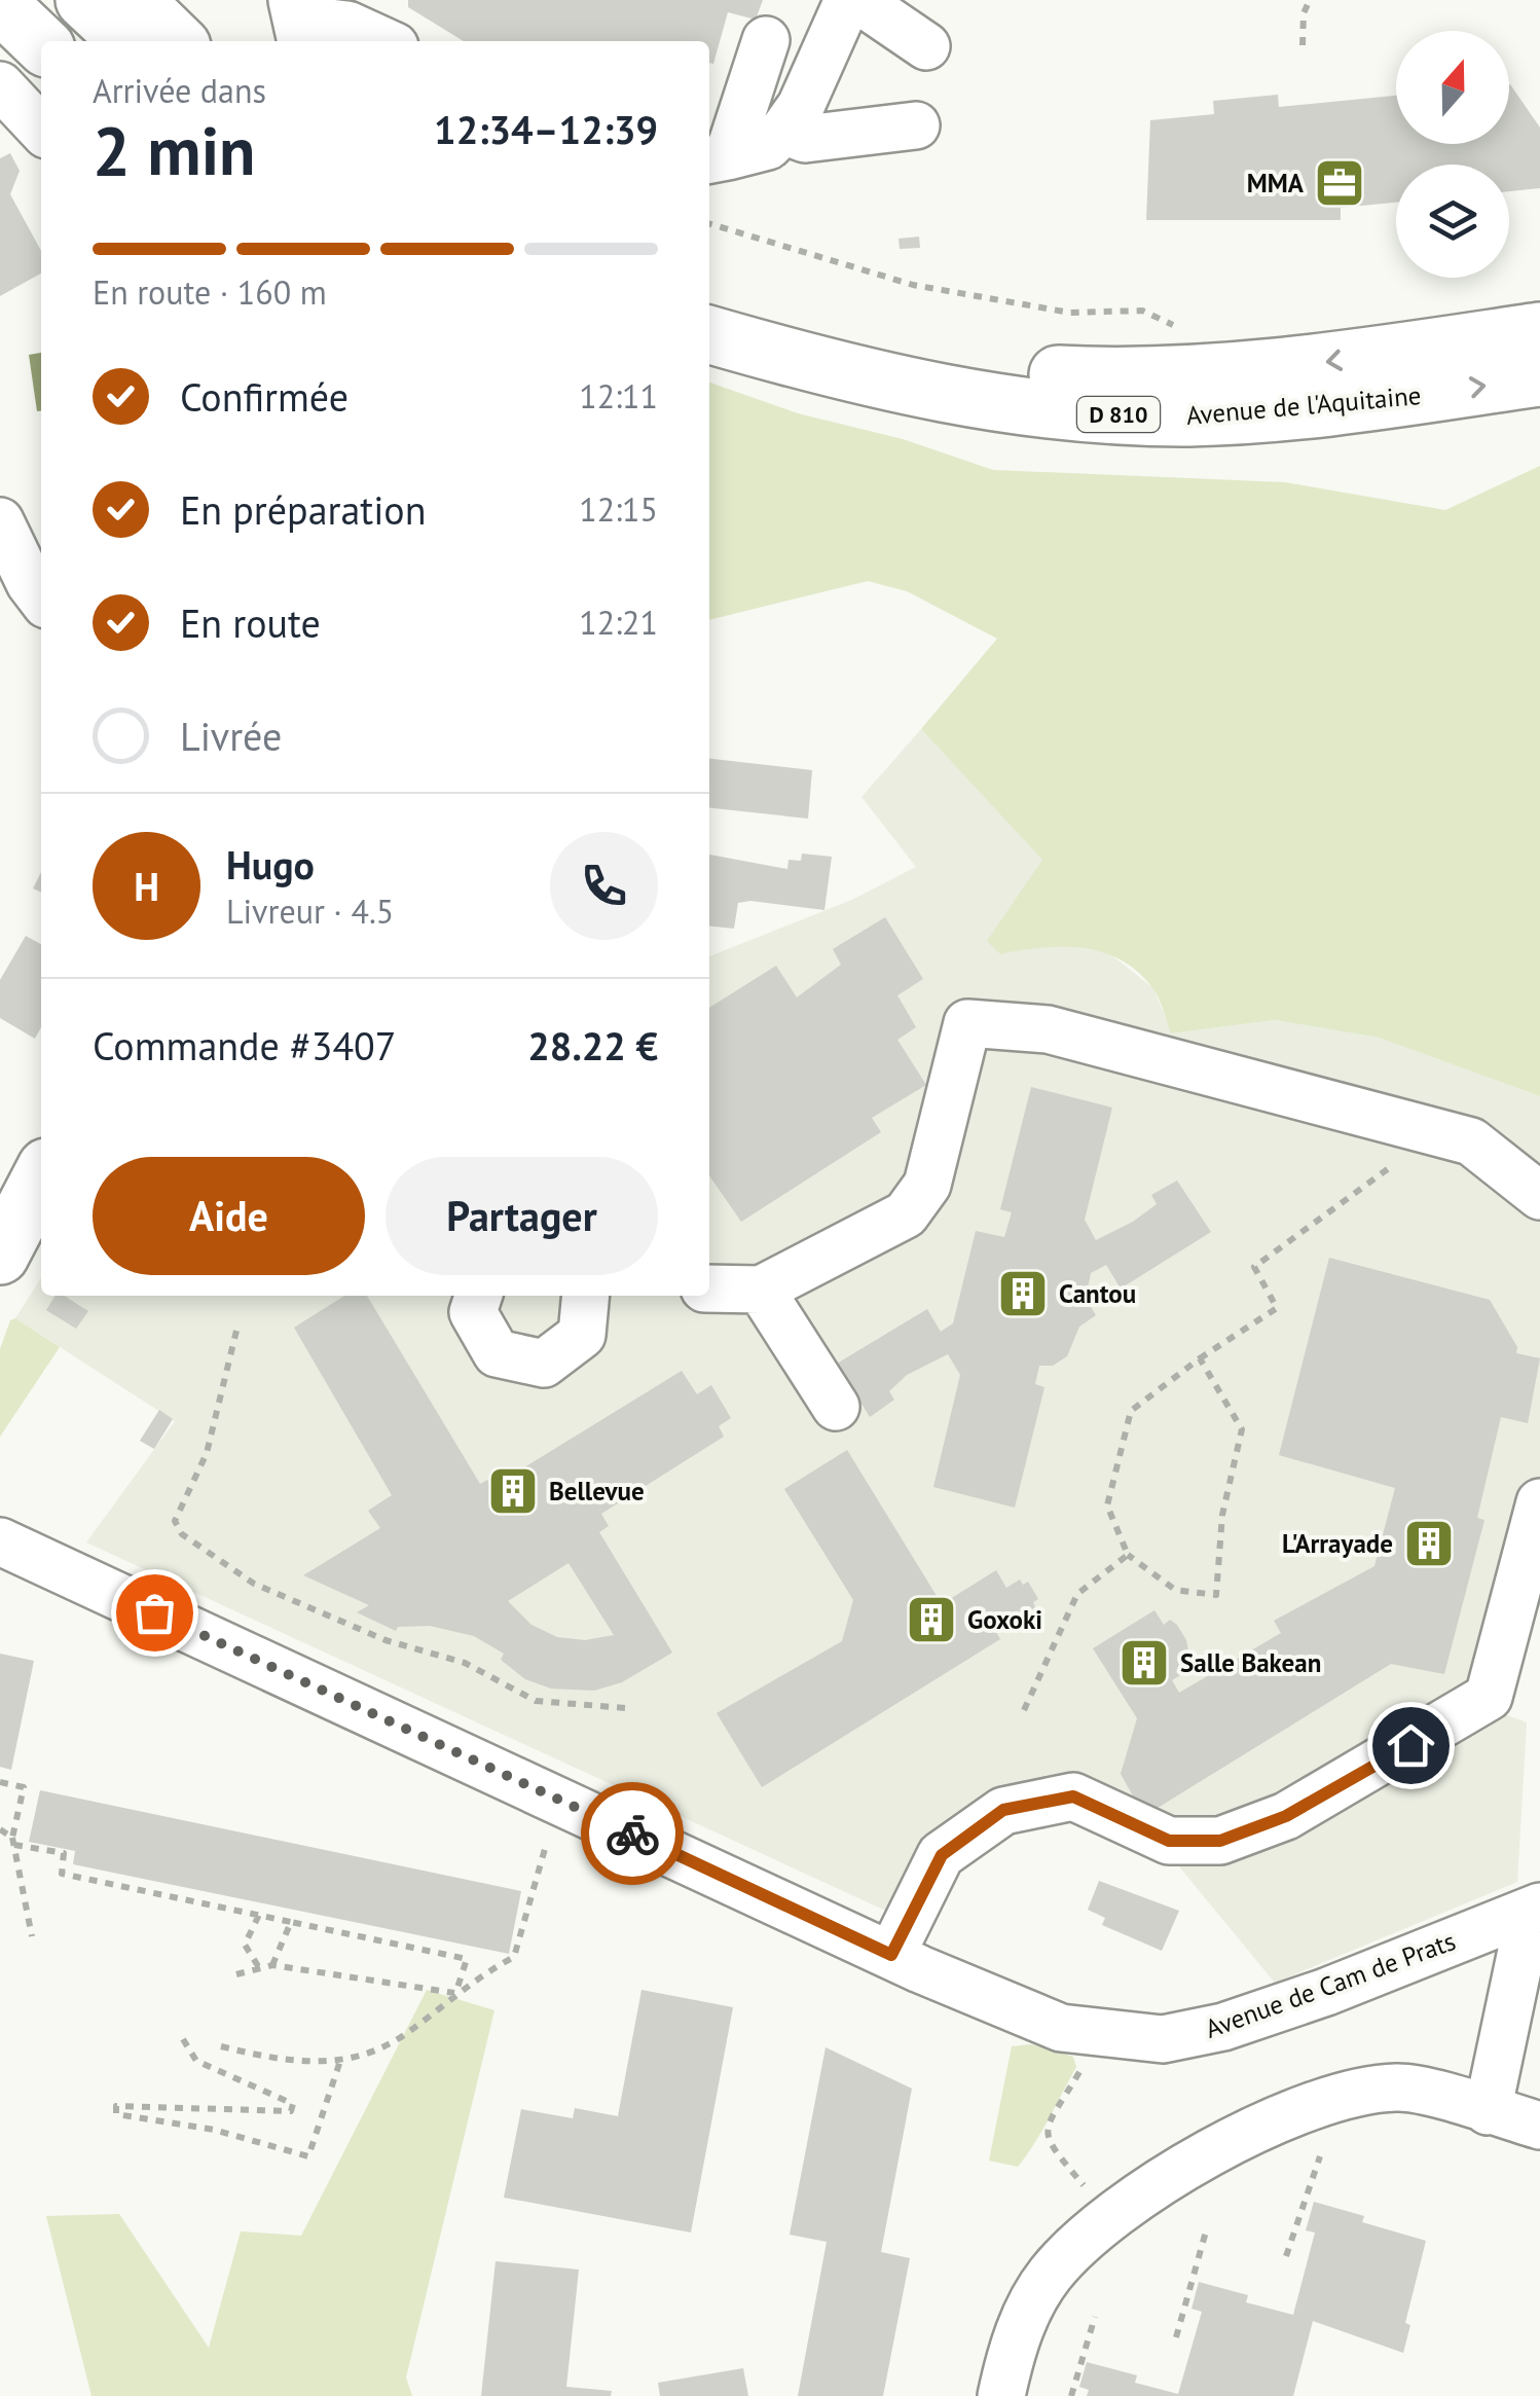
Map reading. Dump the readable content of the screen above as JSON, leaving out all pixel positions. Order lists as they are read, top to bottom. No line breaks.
{"streets":{"main road":["Avenue de l'Aquitaine","D 810"],"street":["Avenue de Cam de Prats"]},"places":{"office":["MMA"],"building":["Cantou","Bellevue","L'Arrayade","Goxoki","Salle Bakean"]},"north":"top","page":{"heading":["2 min","Arrivée dans","12:34–12:39"],"panel":["Hugo","Livreur · 4.5","Commande #3407","28.22 €"],"bar":"En route · 160 m","list":[["Confirmée","12:11"],["En préparation","12:15"],["En route","12:21"],"Livrée"],"round":"H","buttons":["Aide","Partager"]}}
